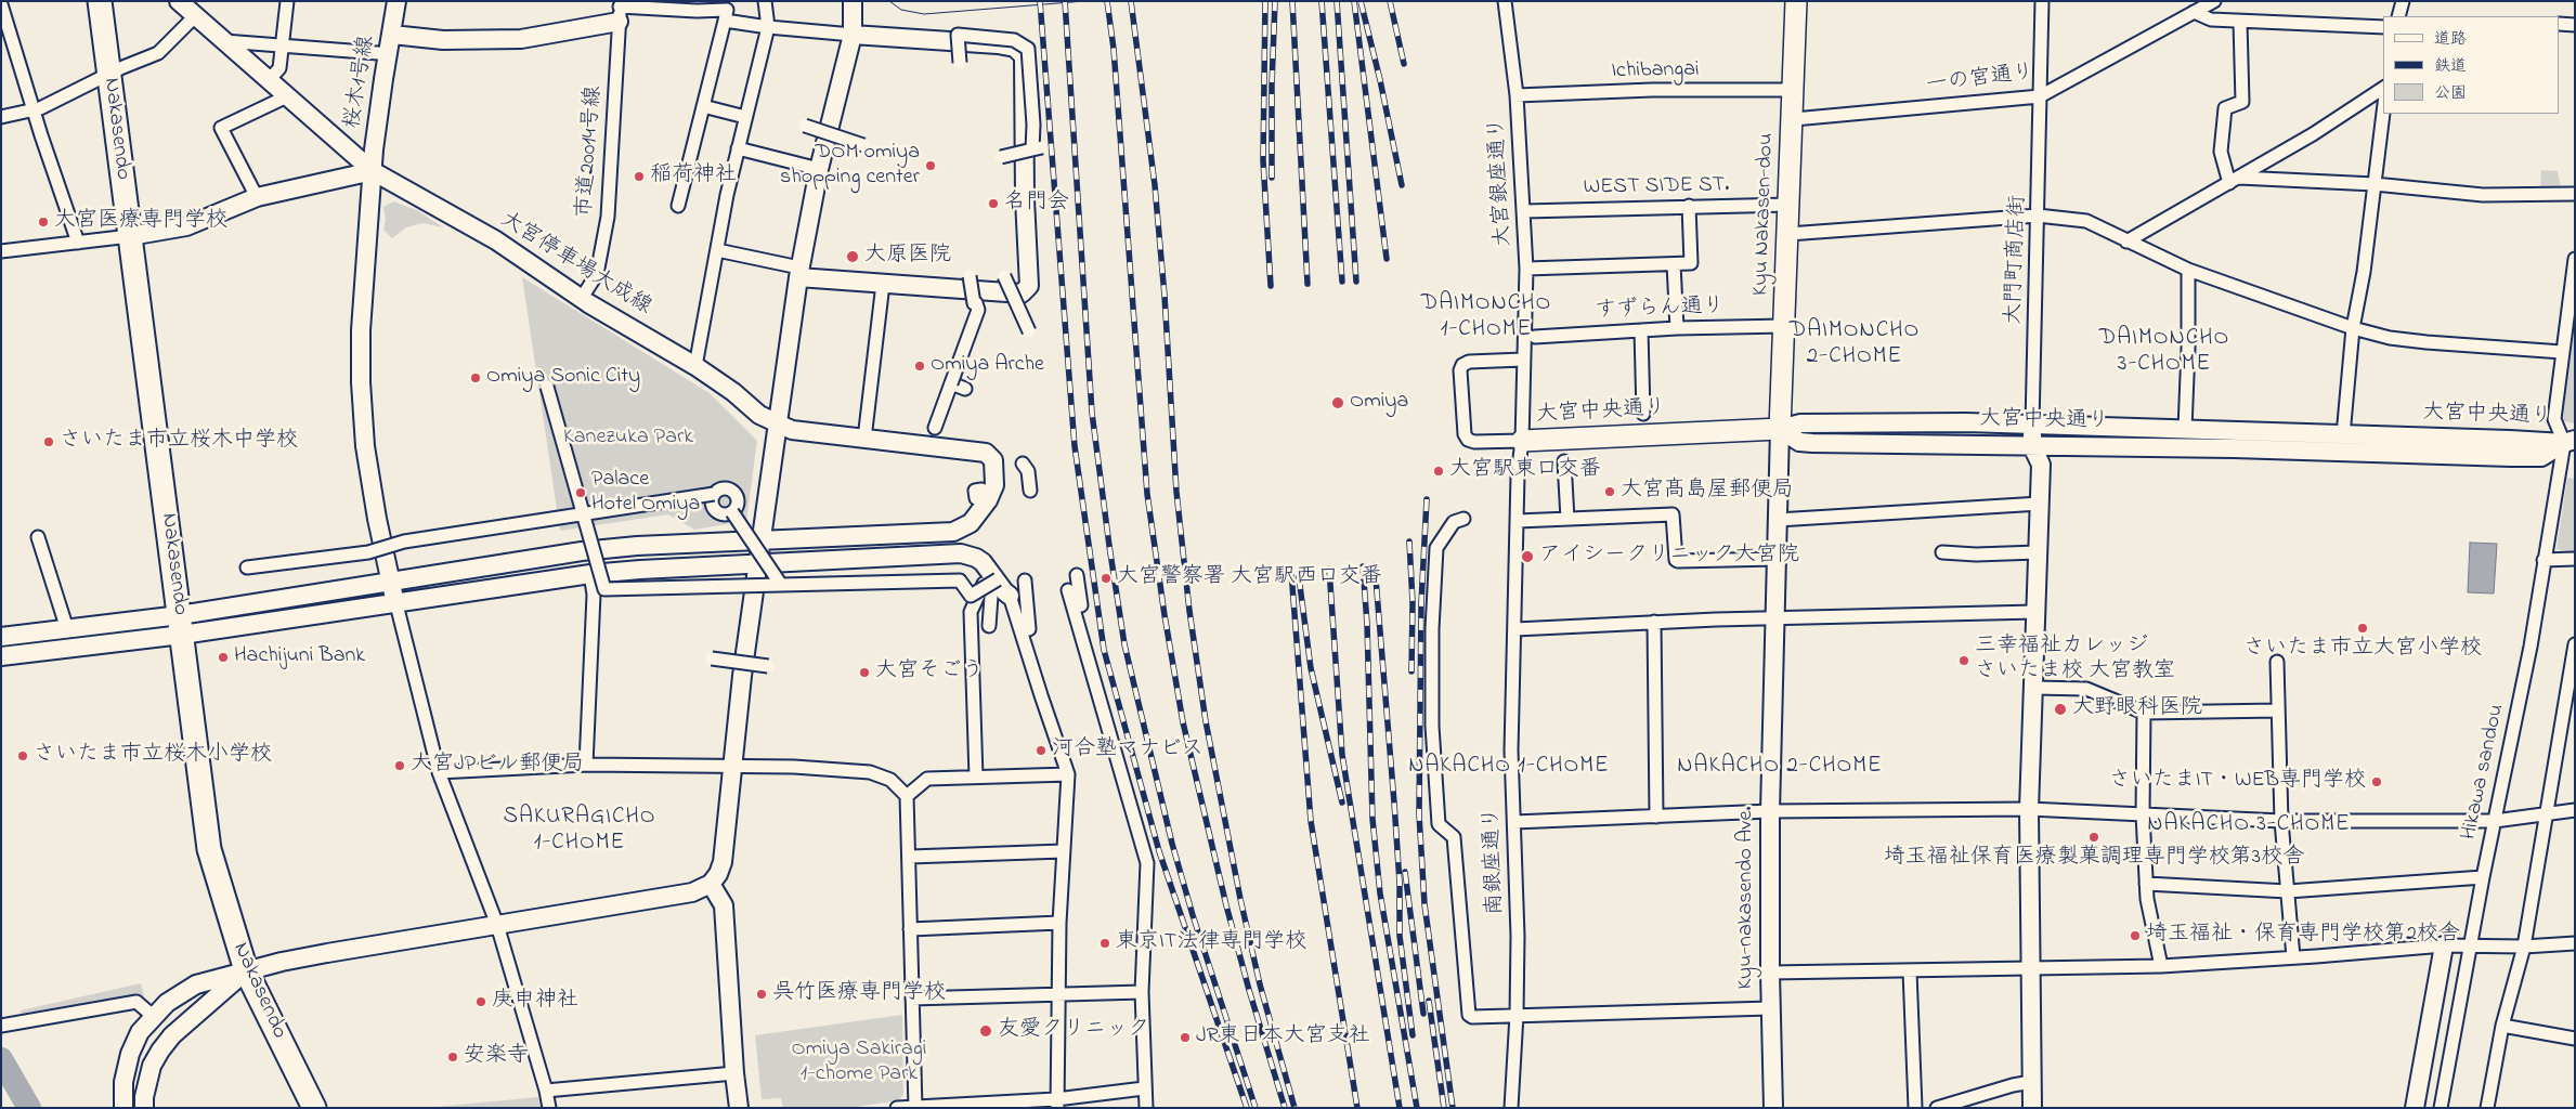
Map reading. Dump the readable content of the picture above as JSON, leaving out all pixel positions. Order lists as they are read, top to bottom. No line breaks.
{"streets":{"highway":["Nakasendo"],"main road":["Kyu Nakasen-dou","大宮中央通り"],"street":["Ichibangai","一の宮通り","桜木1号線","市道20014号線","大宮銀座通り","WEST SIDE ST.","大門町商店街","大宮停車場大成線","すずらん通り","Hikawa sandou","南銀座通り","Kyu-nakasendo Ave."]},"crossings":[["Ichibangai","大宮銀座通り"],["Ichibangai","Kyu Nakasen-dou"],["一の宮通り","Kyu Nakasen-dou"],["一の宮通り","大門町商店街"],["桜木1号線","大宮停車場大成線"],["市道20014号線","大宮停車場大成線"],["大宮銀座通り","WEST SIDE ST."],["大宮銀座通り","大宮中央通り"],["大宮銀座通り","南銀座通り"],["WEST SIDE ST.","Kyu Nakasen-dou"],["Kyu Nakasen-dou","すずらん通り"],["Kyu Nakasen-dou","大宮中央通り"],["Kyu Nakasen-dou","Kyu-nakasendo Ave."],["大門町商店街","大宮中央通り"],["大宮中央通り","Hikawa sandou"],["大宮中央通り","南銀座通り"],["大宮中央通り","Kyu-nakasendo Ave."]],"districts":["DAIMONCHO 1-CHOME","DAIMONCHO 2-CHOME","DAIMONCHO 3-CHOME","NAKACHO 1-CHOME","NAKACHO 2-CHOME","SAKURAGICHO 1-CHOME","NAKACHO 3-CHOME"],"parks":["Kanezuka Park","Omiya Sakiragi 1-chome Park"],"places":["DOM omiya shopping center","稲荷神社","名門会","大宮医療専門学校","大原医院","Omiya Arche","Omiya Sonic City","Omiya","さいたま市立桜木中学校","大宮駅東口交番","大宮髙島屋郵便局","Palace Hotel Omiya","アイシークリニック大宮院","大宮警察署 大宮駅西口交番","さいたま市立大宮小学校","Hachijuni Bank","三幸福祉カレッジ さいたま校 大宮教室","大宮そごう","大野眼科医院","河合塾マナビス","さいたま市立桜木小学校","大宮JPビル郵便局","さいたまIT・WEB専門学校","埼玉福祉保育医療製菓調理専門学校第3校舎","埼玉福祉・保育専門学校第2校舎","東京IT法律専門学校","呉竹医療専門学校","庚申神社","友愛クリニック","JR東日本大宮支社","安楽寺"],"legend":["道路","鉄道","公園"]}
